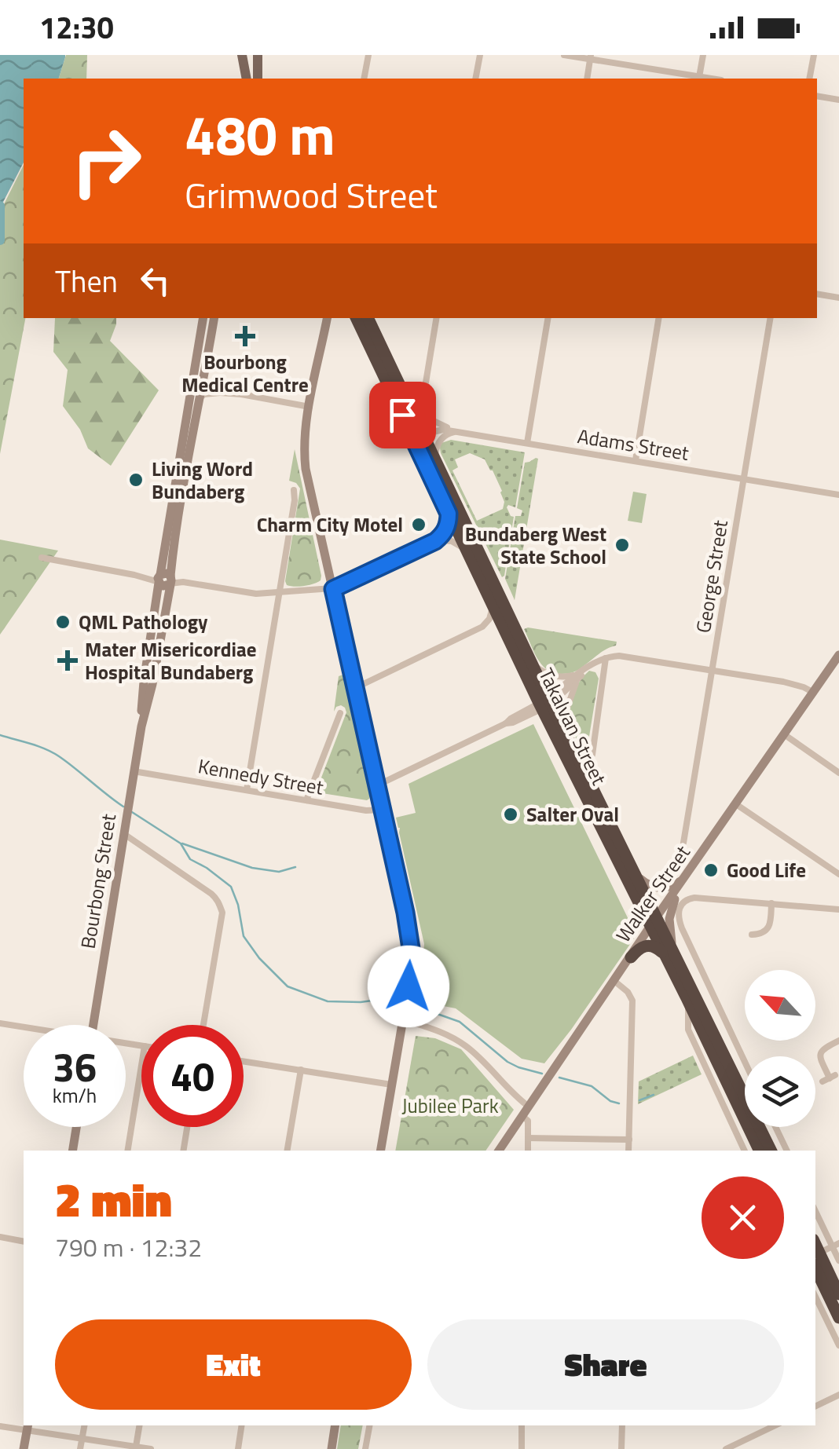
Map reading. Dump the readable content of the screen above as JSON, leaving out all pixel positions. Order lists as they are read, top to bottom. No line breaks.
{"streets":{"highway":["Takalvan Street"],"street":["Adams Street","George Street","Kennedy Street","Bourbong Street","Walker Street"]},"crossings":[["Adams Street","George Street"],["Adams Street","Takalvan Street"],["Takalvan Street","Walker Street"],["Kennedy Street","Bourbong Street"]],"parks":["Jubilee Park"],"places":{"health":["Bourbong Medical Centre","Mater Misericordiae Hospital Bundaberg"],"other":["Living Word Bundaberg","Charm City Motel","Bundaberg West State School","QML Pathology","Salter Oval","Good Life"]},"north":"top left","page":{"status":"12:30","turn":["480 m","Grimwood Street"],"then":"Then","speed":"36 km/h","limit":"40","heading":["2 min","790 m · 12:32"],"buttons":["Exit","Share"]}}
